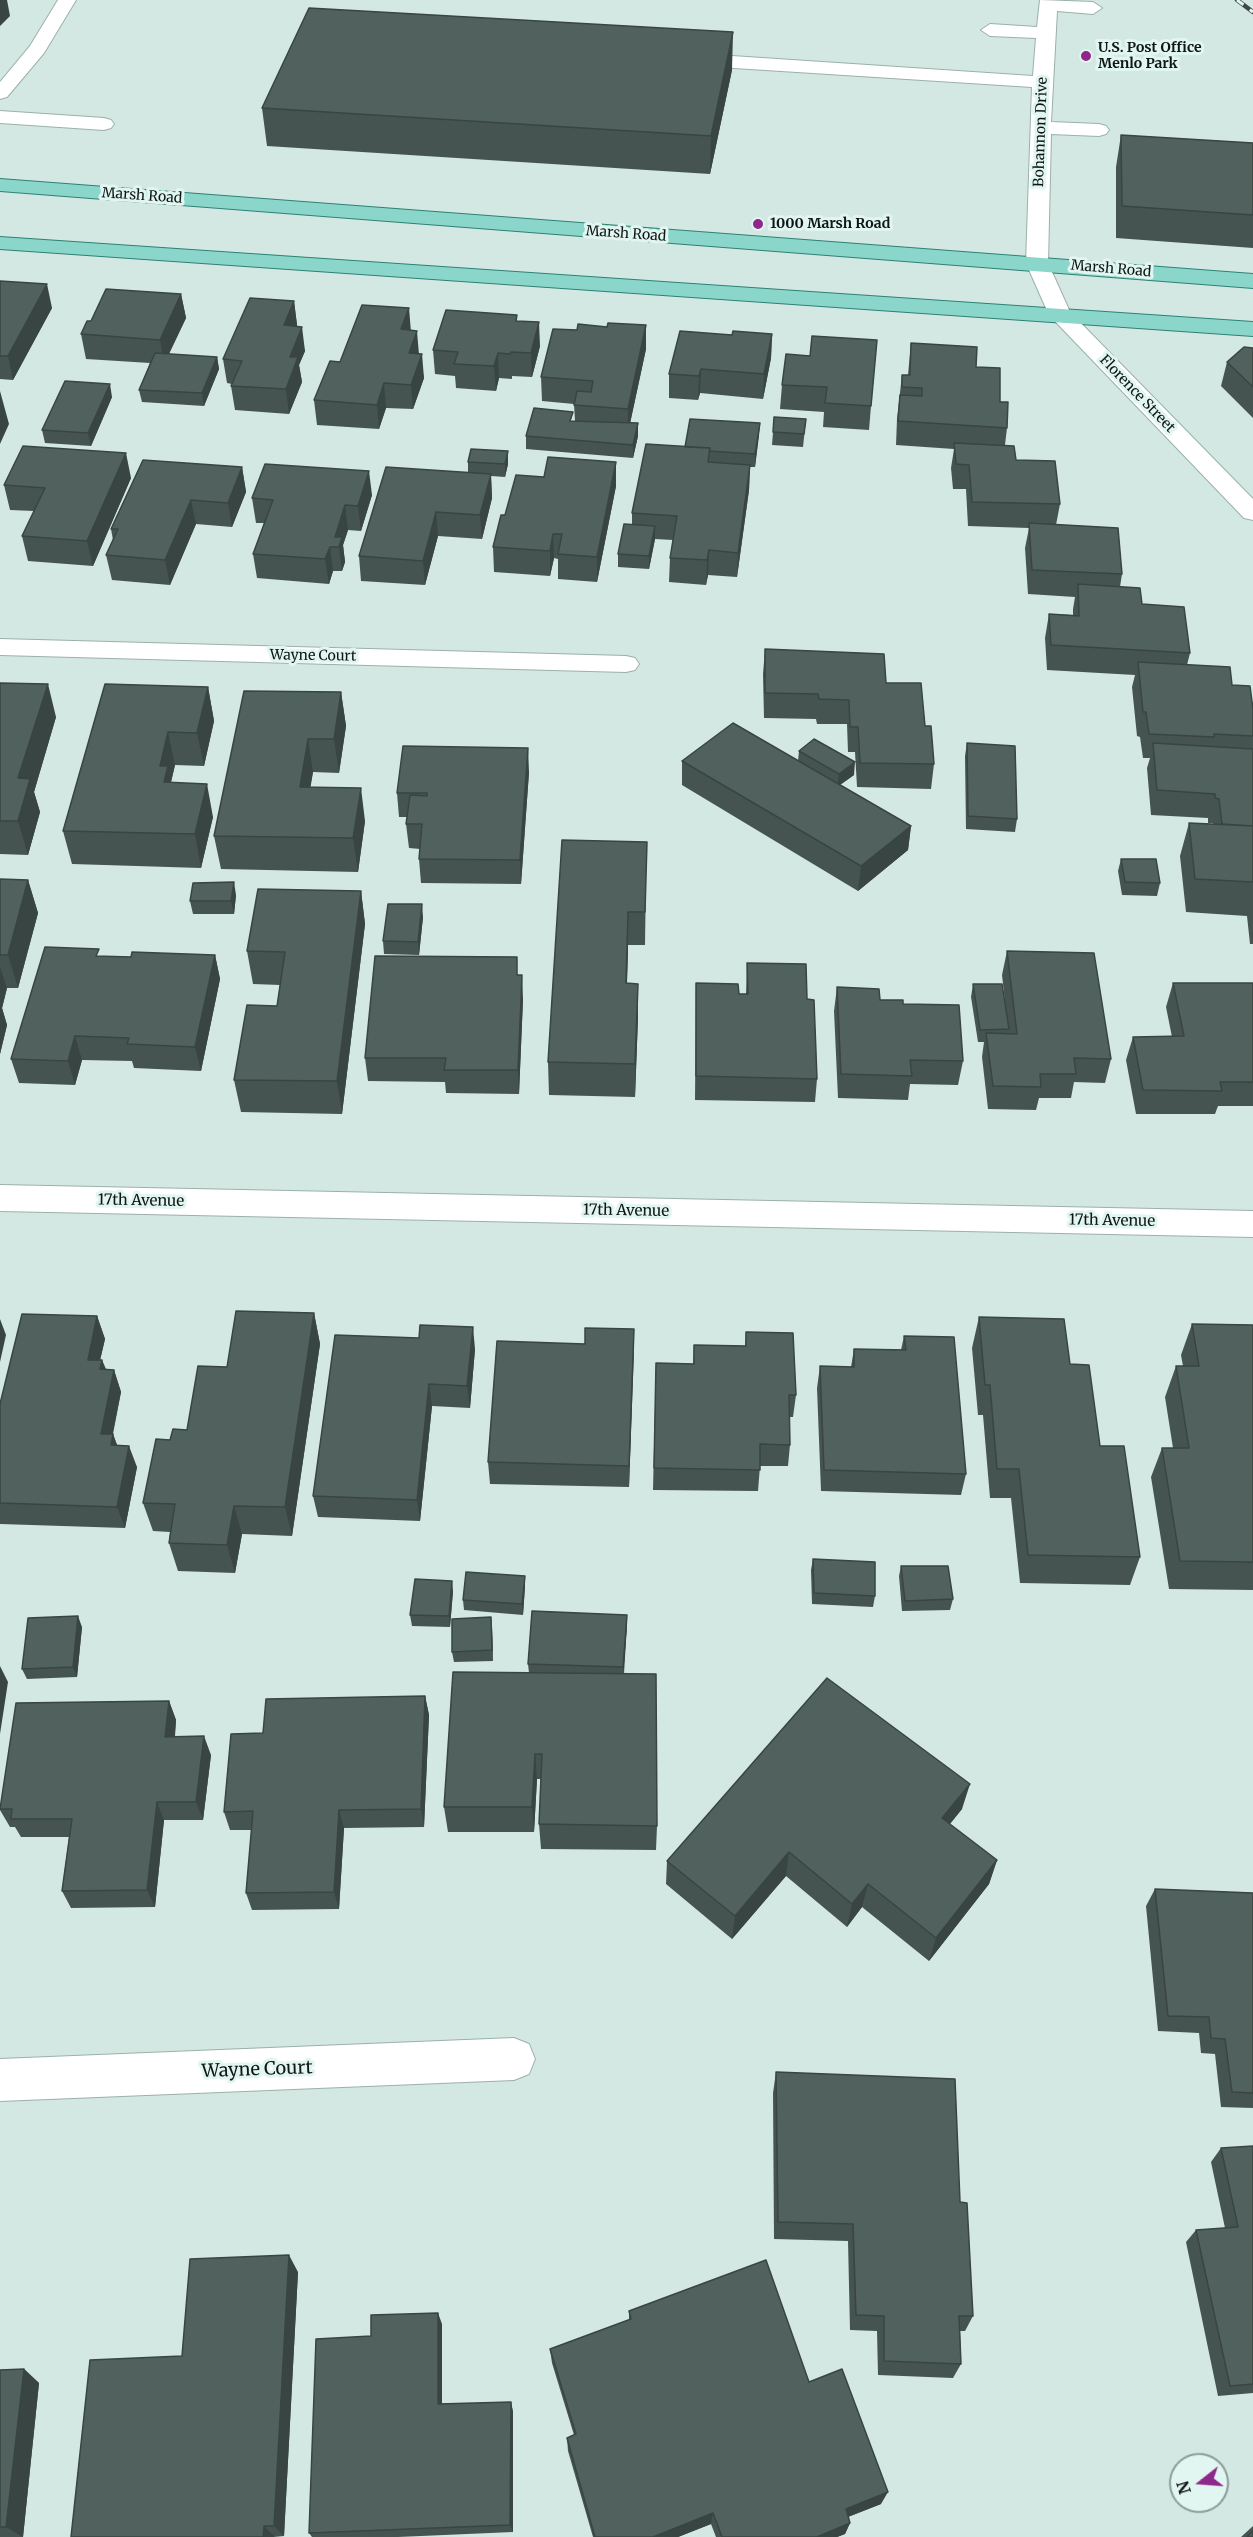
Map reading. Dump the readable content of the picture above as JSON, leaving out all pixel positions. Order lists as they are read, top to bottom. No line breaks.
{"streets":{"main road":["Marsh Road"],"street":["Bohannon Drive","Florence Street","Wayne Court","17th Avenue"]},"crossings":[["Bohannon Drive","Marsh Road"],["Bohannon Drive","Florence Street"],["Marsh Road","Florence Street"]],"places":["U.S. Post Office Menlo Park","1000 Marsh Road"],"north":"left"}
